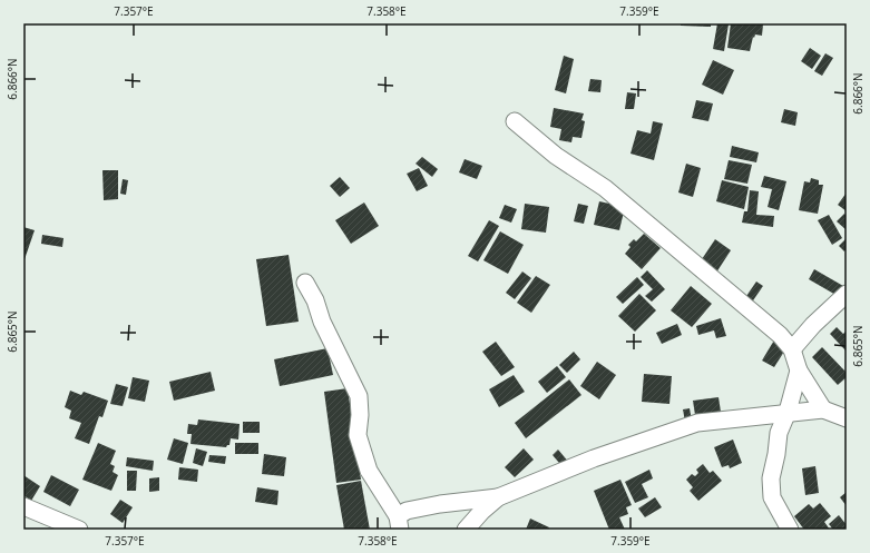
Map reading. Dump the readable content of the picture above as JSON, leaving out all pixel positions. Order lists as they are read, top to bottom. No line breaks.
{"coordinates":["7.357°E","7.358°E","7.359°E","6.866°N","6.865°N"]}
